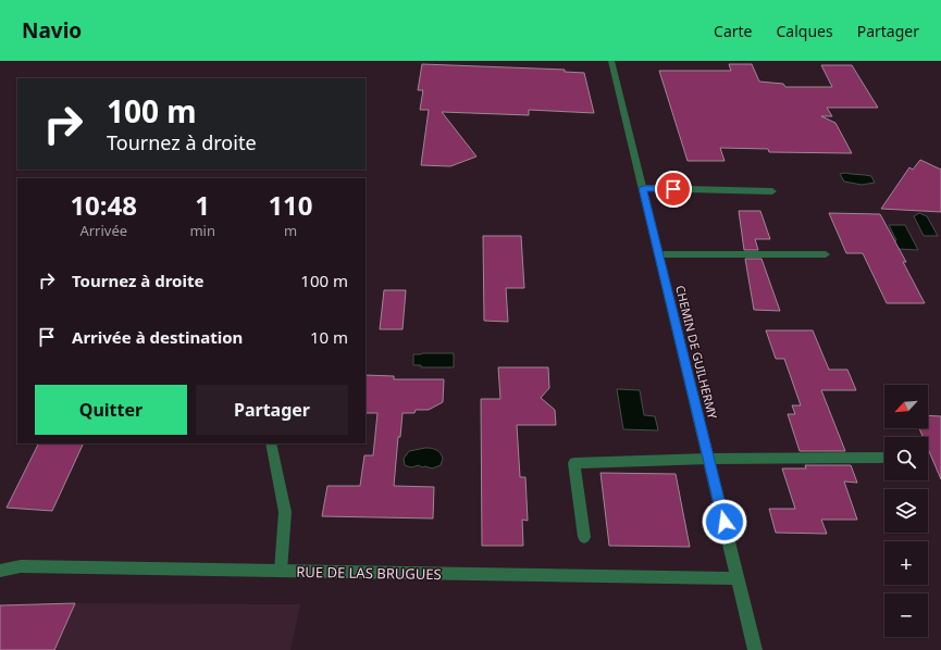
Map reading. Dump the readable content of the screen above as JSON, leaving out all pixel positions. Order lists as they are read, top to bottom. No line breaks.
{"streets":{"street":["CHEMIN DE GUILHERMY","RUE DE LAS BRUGUES"]},"crossings":[["CHEMIN DE GUILHERMY","RUE DE LAS BRUGUES"]],"north":"bottom left","page":{"header":"Navio","nav":["Carte","Calques","Partager"],"turn":["100 m","Tournez à droite"],"eta":["10:48","Arrivée","1","min","110","m"],"list":[{"name":"Tournez à droite","value":"100 m"},{"name":"Arrivée à destination","value":"10 m"}],"buttons":["Quitter","Partager"],"map_buttons":["+","−"]}}
